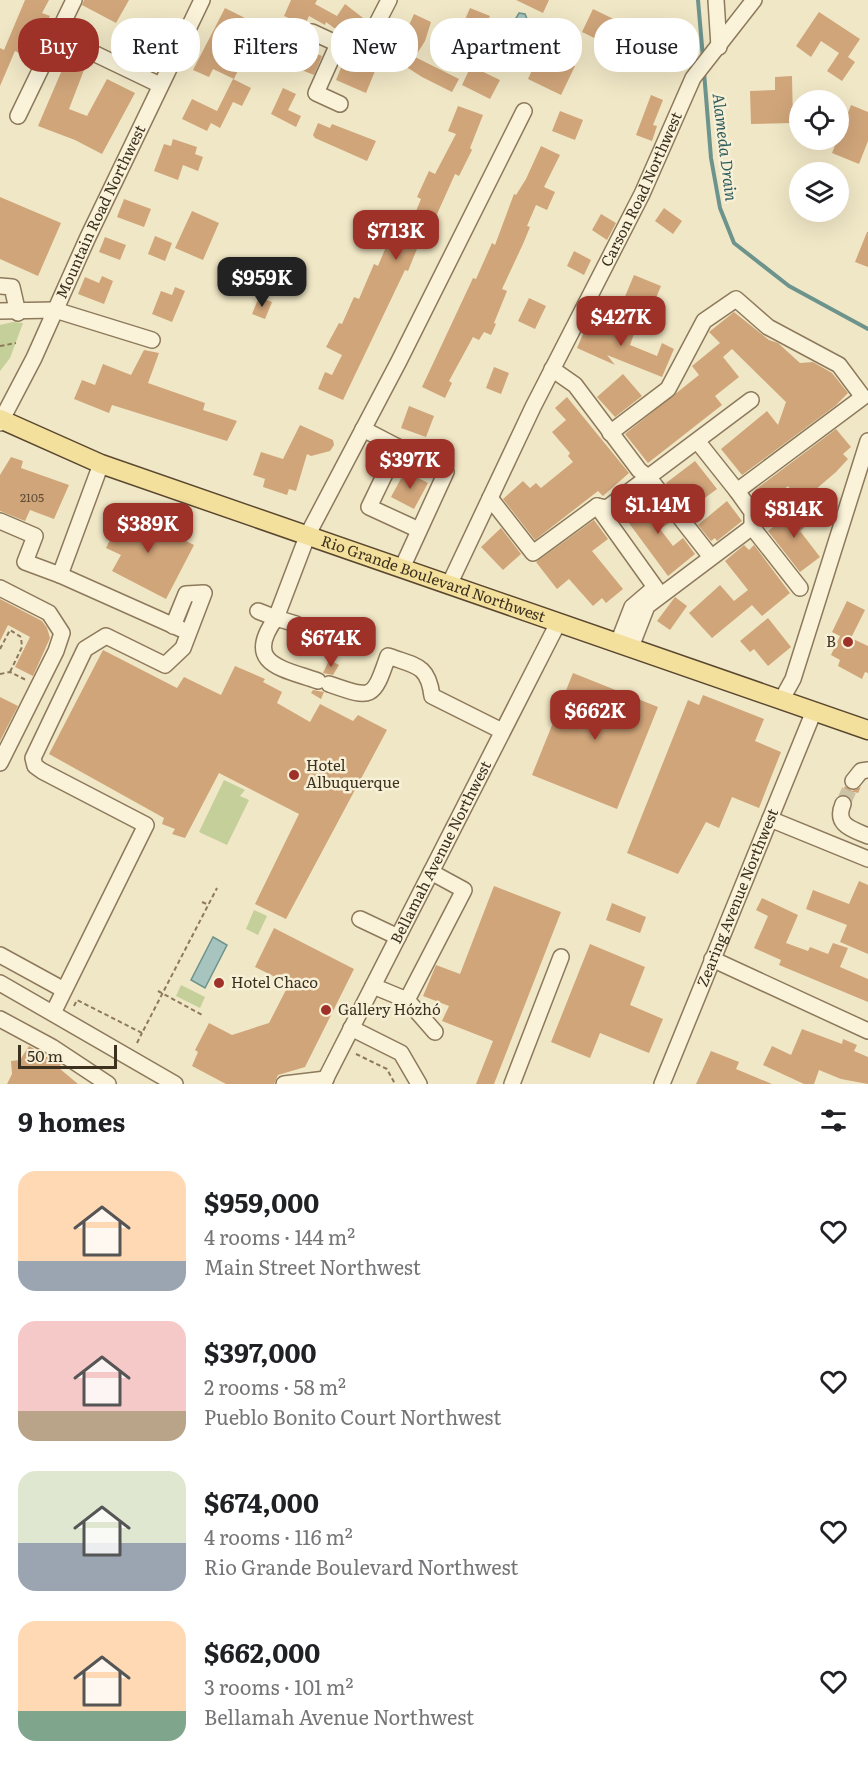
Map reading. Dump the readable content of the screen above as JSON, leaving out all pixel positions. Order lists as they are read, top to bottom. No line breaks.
{"streets":{"main road":["Rio Grande Boulevard Northwest"],"street":["Carson Road Northwest","Mountain Road Northwest","Bellamah Avenue Northwest","Zearing Avenue Northwest"]},"crossings":[["Carson Road Northwest","Rio Grande Boulevard Northwest"],["Mountain Road Northwest","Rio Grande Boulevard Northwest"],["Rio Grande Boulevard Northwest","Bellamah Avenue Northwest"],["Rio Grande Boulevard Northwest","Zearing Avenue Northwest"]],"water":["Alameda Drain"],"places":["B","Hotel Albuquerque","Hotel Chaco","Gallery Hózhó"],"house_numbers":["2105"],"scale_bar":"50 m","page":{"chip":["Buy","Rent","Filters","New","Apartment","House"],"price":["$713K","$959K","$427K","$397K","$1.14M","$814K","$389K","$674K","$662K"],"scale":"50 m","heading":"9 homes","list":[{"name":"$959,000","note":"4 rooms · 144 m² · Main Street Northwest"},{"name":"$397,000","note":"2 rooms · 58 m² · Pueblo Bonito Court Northwest"},{"name":"$674,000","note":"4 rooms · 116 m² · Rio Grande Boulevard Northwest"},{"name":"$662,000","note":"3 rooms · 101 m² · Bellamah Avenue Northwest"}]}}
